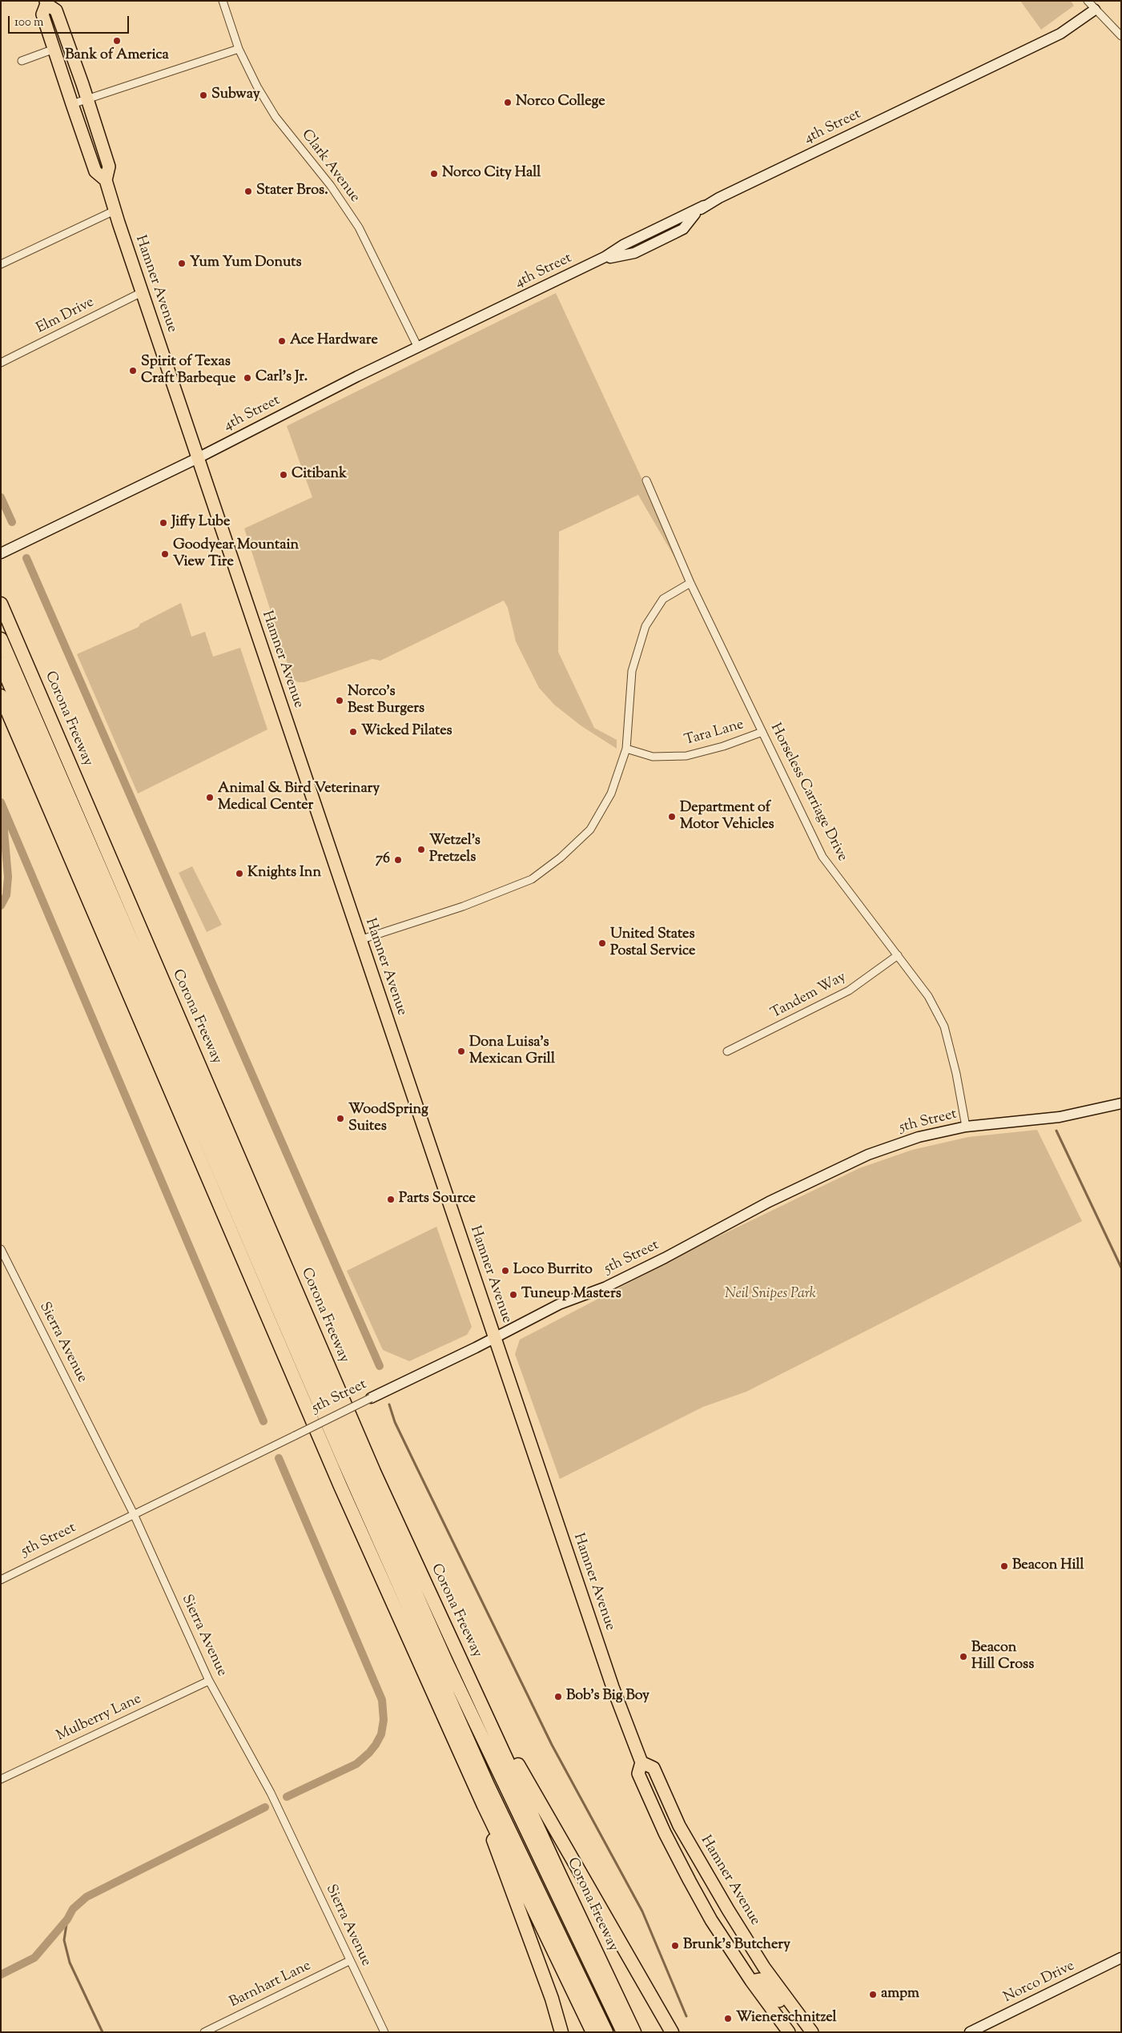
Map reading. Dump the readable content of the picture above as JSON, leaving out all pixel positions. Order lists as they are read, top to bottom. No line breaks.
{"streets":{"highway":["Corona Freeway"],"main road":["Hamner Avenue"],"street":["4th Street","Clark Avenue","Elm Drive","Tara Lane","Horseless Carriage Drive","Tandem Way","5th Street","Sierra Avenue","Mulberry Lane","Norco Drive","Barnhart Lane"]},"crossings":[["4th Street","Clark Avenue"],["4th Street","Hamner Avenue"],["Hamner Avenue","Elm Drive"],["Hamner Avenue","5th Street"],["Tara Lane","Horseless Carriage Drive"],["Horseless Carriage Drive","Tandem Way"],["Horseless Carriage Drive","5th Street"],["5th Street","Sierra Avenue"],["Sierra Avenue","Mulberry Lane"],["Sierra Avenue","Barnhart Lane"]],"parks":["Neil Snipes Park"],"places":["Bank of America","Subway","Norco College","Norco City Hall","Stater Bros.","Yum Yum Donuts","Ace Hardware","Spirit of Texas Craft Barbeque","Carl's Jr.","Citibank","Jiffy Lube","Goodyear Mountain View Tire","Norco's Best Burgers","Wicked Pilates","Animal & Bird Veterinary Medical Center","Department of Motor Vehicles","Wetzel's Pretzels","76","Knights Inn","United States Postal Service","Dona Luisa’s Mexican Grill","WoodSpring Suites","Parts Source","Loco Burrito","Tuneup Masters","Beacon Hill","Beacon Hill Cross","Bob's Big Boy","Brunk's Butchery","ampm","Wienerschnitzel"],"scale_bar":"100 m"}
